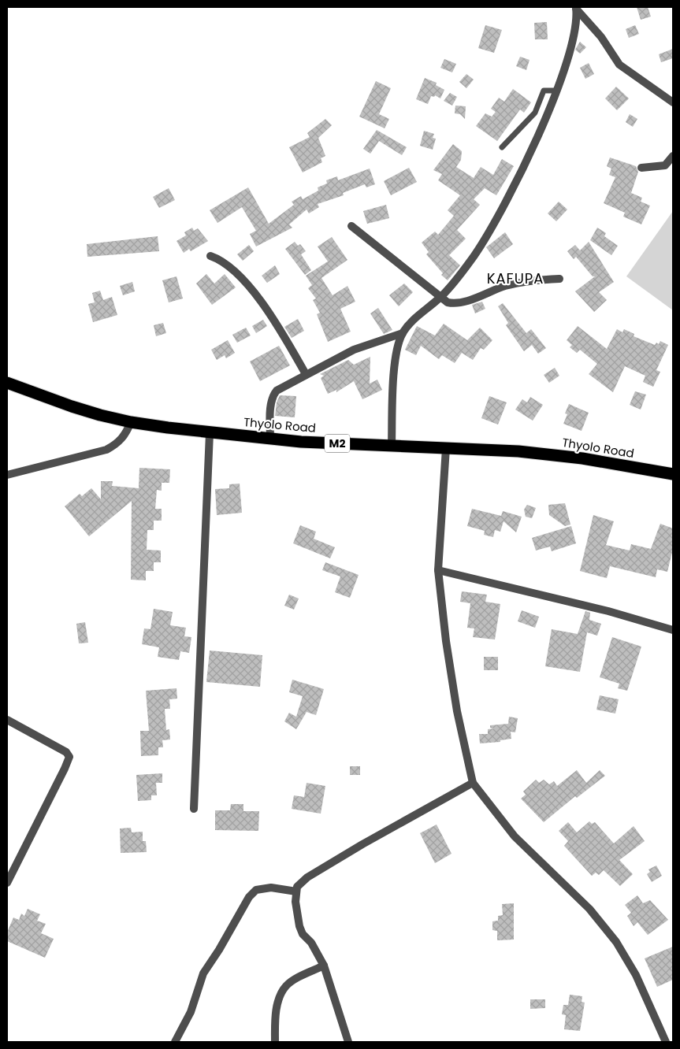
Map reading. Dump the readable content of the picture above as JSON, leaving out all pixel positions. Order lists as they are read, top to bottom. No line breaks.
{"streets":{"highway":["Thyolo Road","M2"]},"districts":["KAFUPA"]}
